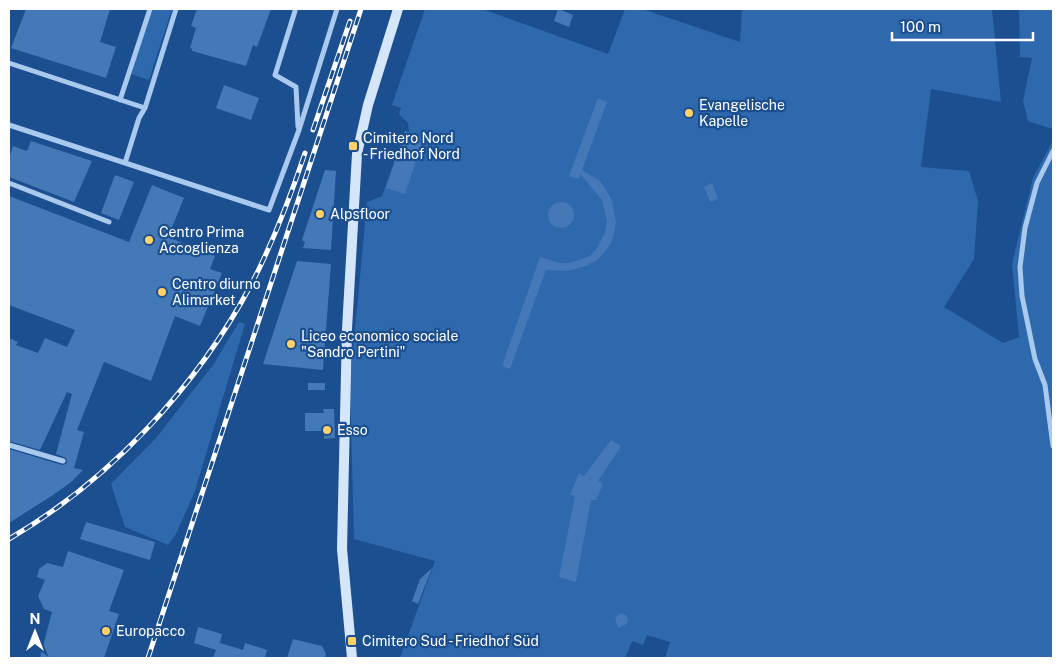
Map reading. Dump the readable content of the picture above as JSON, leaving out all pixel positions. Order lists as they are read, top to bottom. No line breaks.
{"places":{"other":["Evangelische Kapelle","Alpsfloor","Centro Prima Accoglienza","Centro diurno Alimarket","Liceo economico sociale \"Sandro Pertini\"","Esso","Europacco"],"transit":["Cimitero Nord - Friedhof Nord","Cimitero Sud - Friedhof Süd"]},"scale_bar":"100 m","north":"top"}
